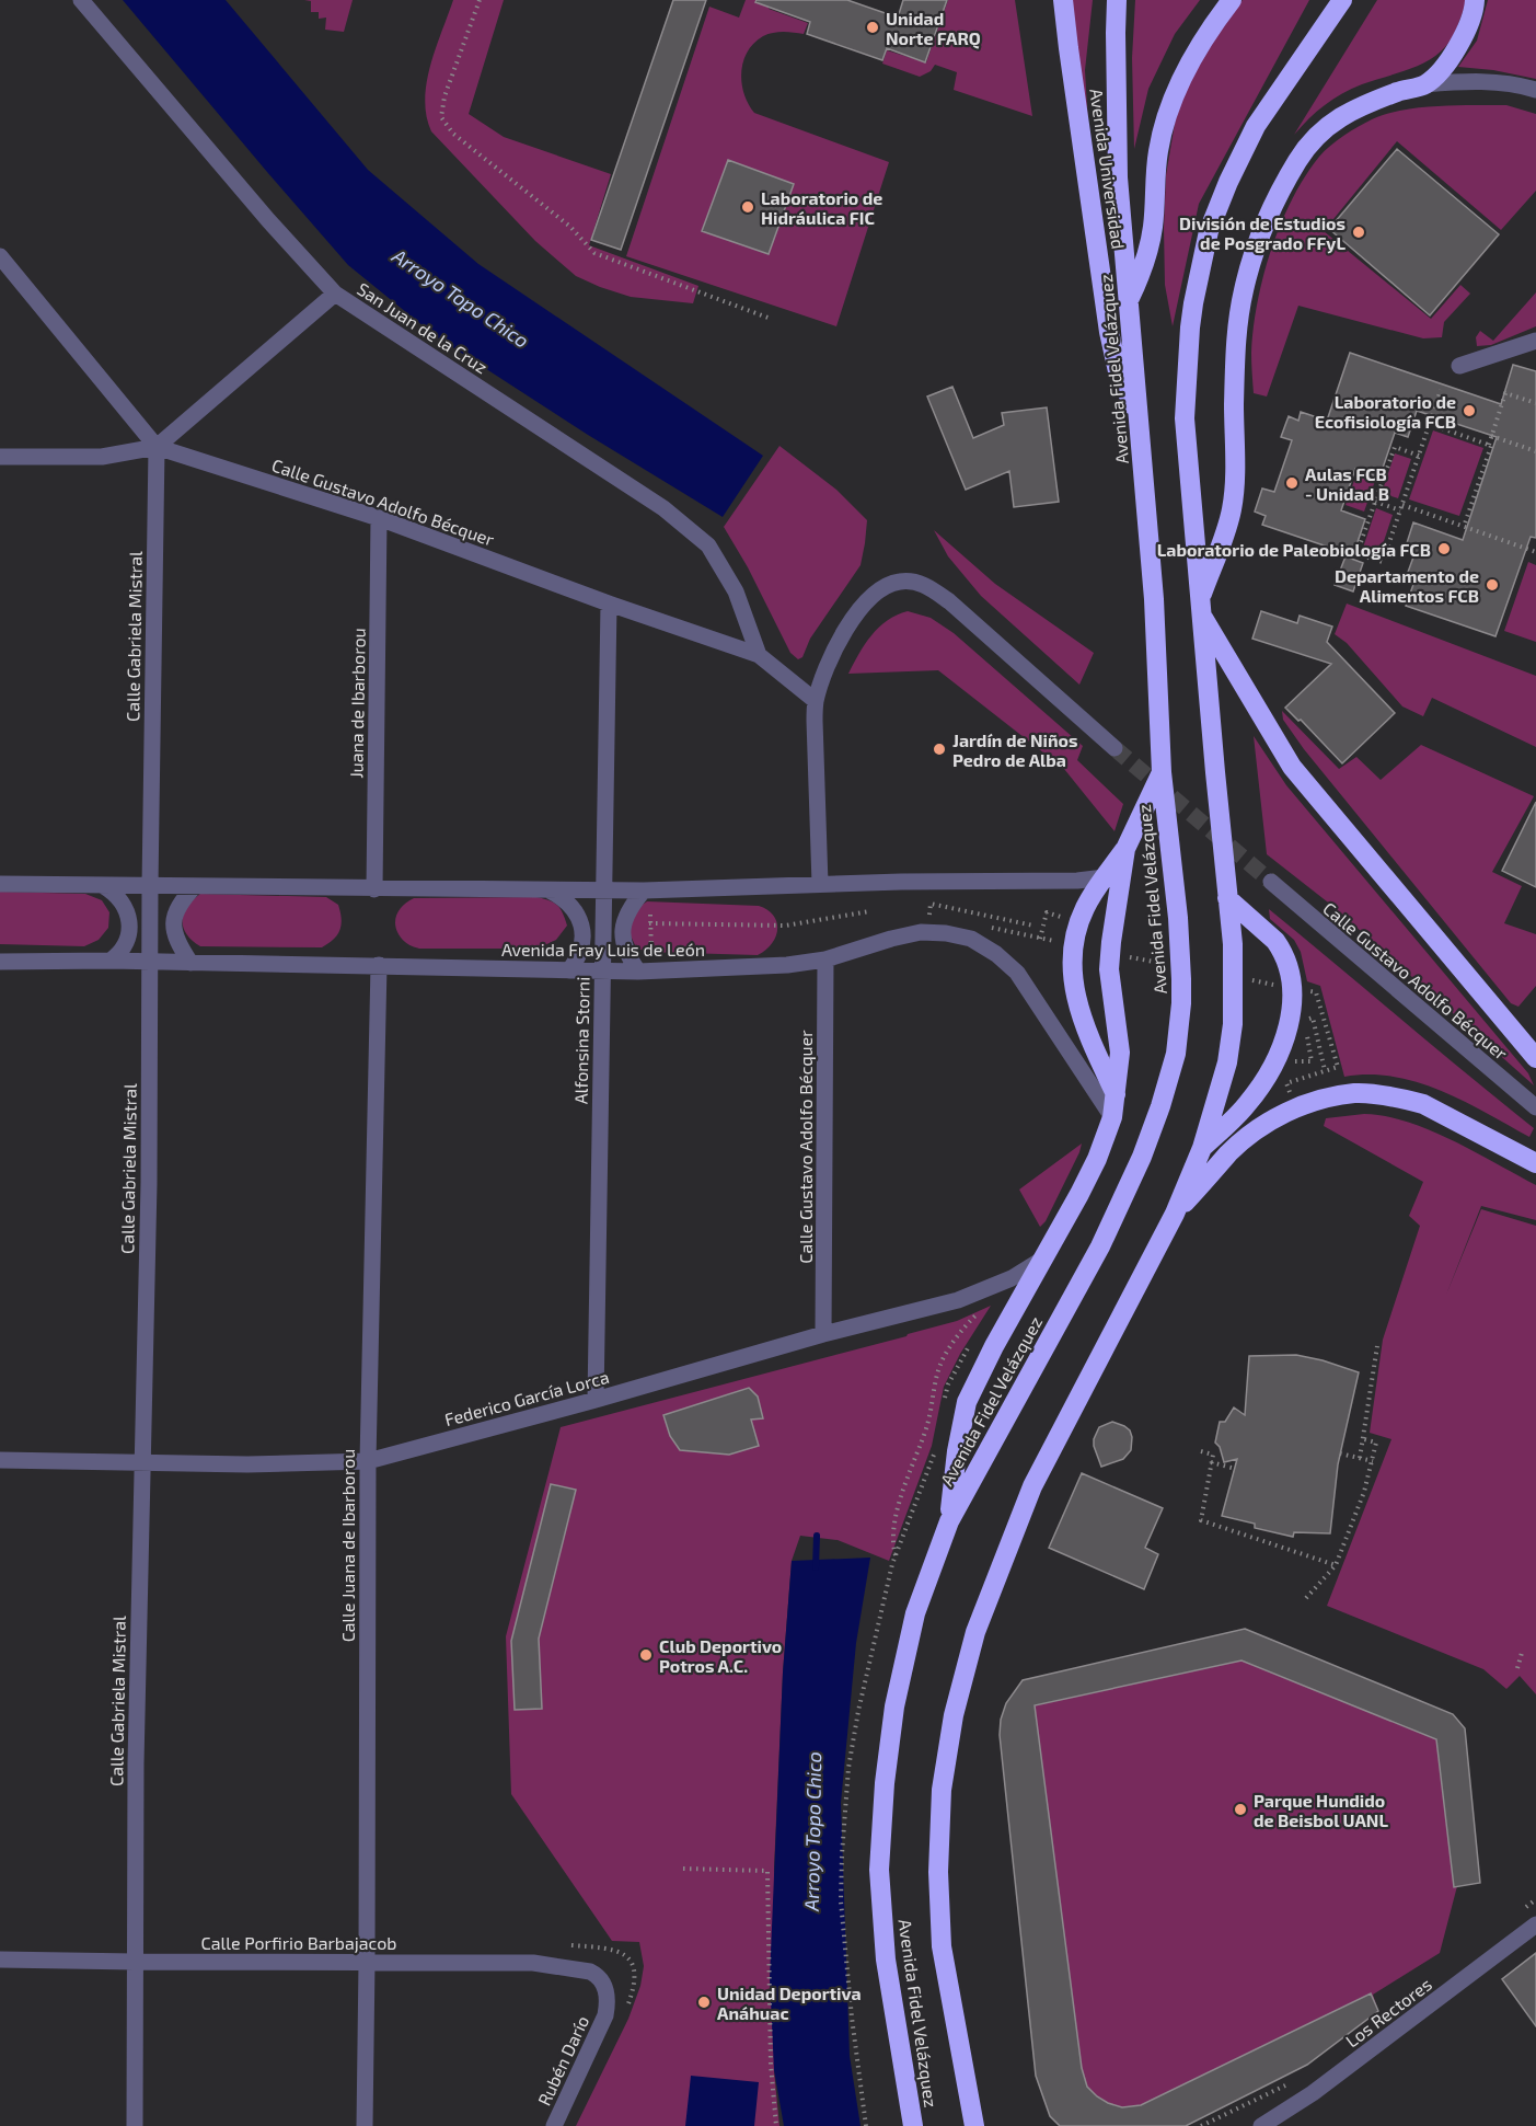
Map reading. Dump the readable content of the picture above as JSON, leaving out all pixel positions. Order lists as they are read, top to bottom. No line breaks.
{"streets":{"highway":["Avenida Universidad","Avenida Fidel Velázquez"],"street":["San Juan de la Cruz","Calle Gustavo Adolfo Bécquer","Calle Gabriela Mistral","Juana de Ibarborou","Avenida Fray Luis de León","Alfonsina Storni","Federico García Lorca","Calle Juana de Ibarborou","Calle Porfirio Barbajacob","Los Rectores","Rubén Darío"]},"crossings":[["Avenida Universidad","Avenida Fidel Velázquez"],["San Juan de la Cruz","Calle Gustavo Adolfo Bécquer"],["Calle Gustavo Adolfo Bécquer","Calle Gabriela Mistral"],["Calle Gustavo Adolfo Bécquer","Juana de Ibarborou"],["Calle Gustavo Adolfo Bécquer","Avenida Fray Luis de León"],["Calle Gustavo Adolfo Bécquer","Alfonsina Storni"],["Calle Gustavo Adolfo Bécquer","Federico García Lorca"],["Calle Gabriela Mistral","Avenida Fray Luis de León"],["Calle Gabriela Mistral","Federico García Lorca"],["Calle Gabriela Mistral","Calle Porfirio Barbajacob"],["Avenida Fray Luis de León","Alfonsina Storni"],["Avenida Fray Luis de León","Calle Juana de Ibarborou"],["Alfonsina Storni","Federico García Lorca"],["Federico García Lorca","Calle Juana de Ibarborou"],["Calle Juana de Ibarborou","Calle Porfirio Barbajacob"],["Calle Porfirio Barbajacob","Rubén Darío"]],"water":["Arroyo Topo Chico"],"places":["Unidad Norte FARQ","Laboratorio de Hidráulica FIC","División de Estudios de Posgrado FFyL","Laboratorio de Ecofisiología FCB","Aulas FCB - Unidad B","Laboratorio de Paleobiología FCB","Departamento de Alimentos FCB","Jardín de Niños Pedro de Alba","Club Deportivo Potros A.C.","Parque Hundido de Beisbol UANL","Unidad Deportiva Anáhuac"]}
